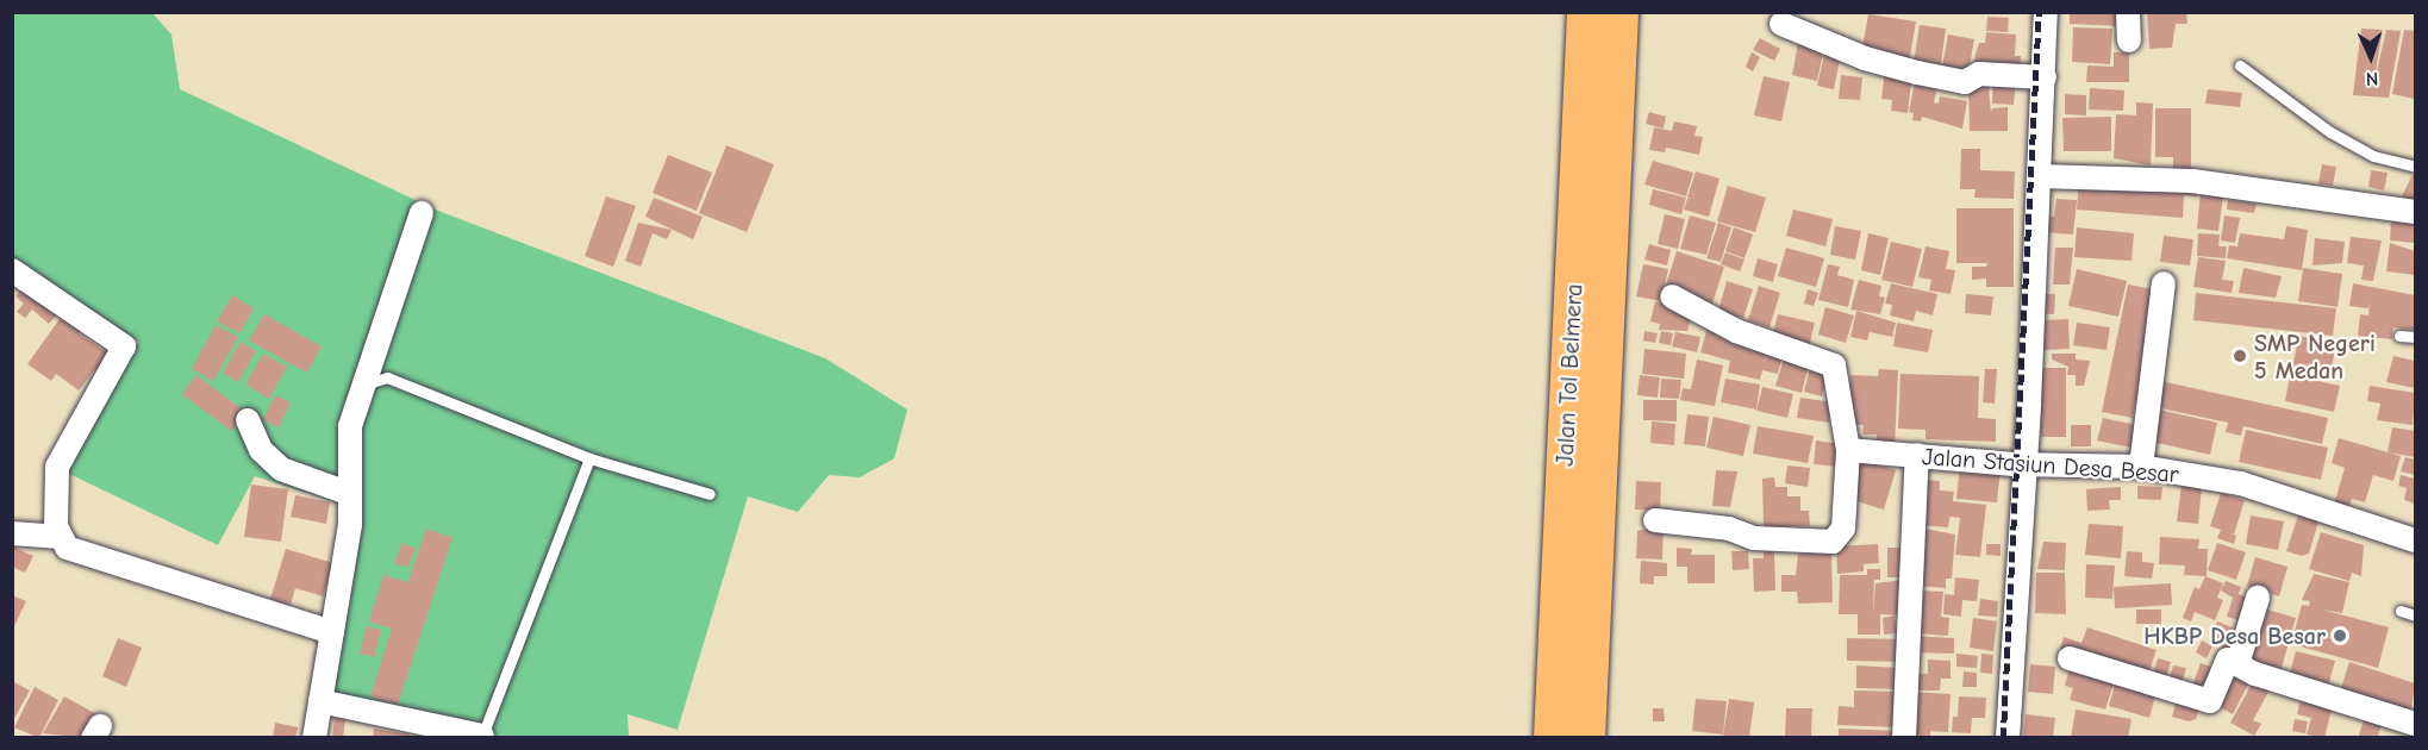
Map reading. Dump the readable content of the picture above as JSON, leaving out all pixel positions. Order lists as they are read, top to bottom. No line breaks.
{"streets":{"highway":["Jalan Tol Belmera"],"street":["Jalan Stasiun Desa Besar"]},"places":["SMP Negeri 5 Medan","HKBP Desa Besar"],"north":"bottom"}
